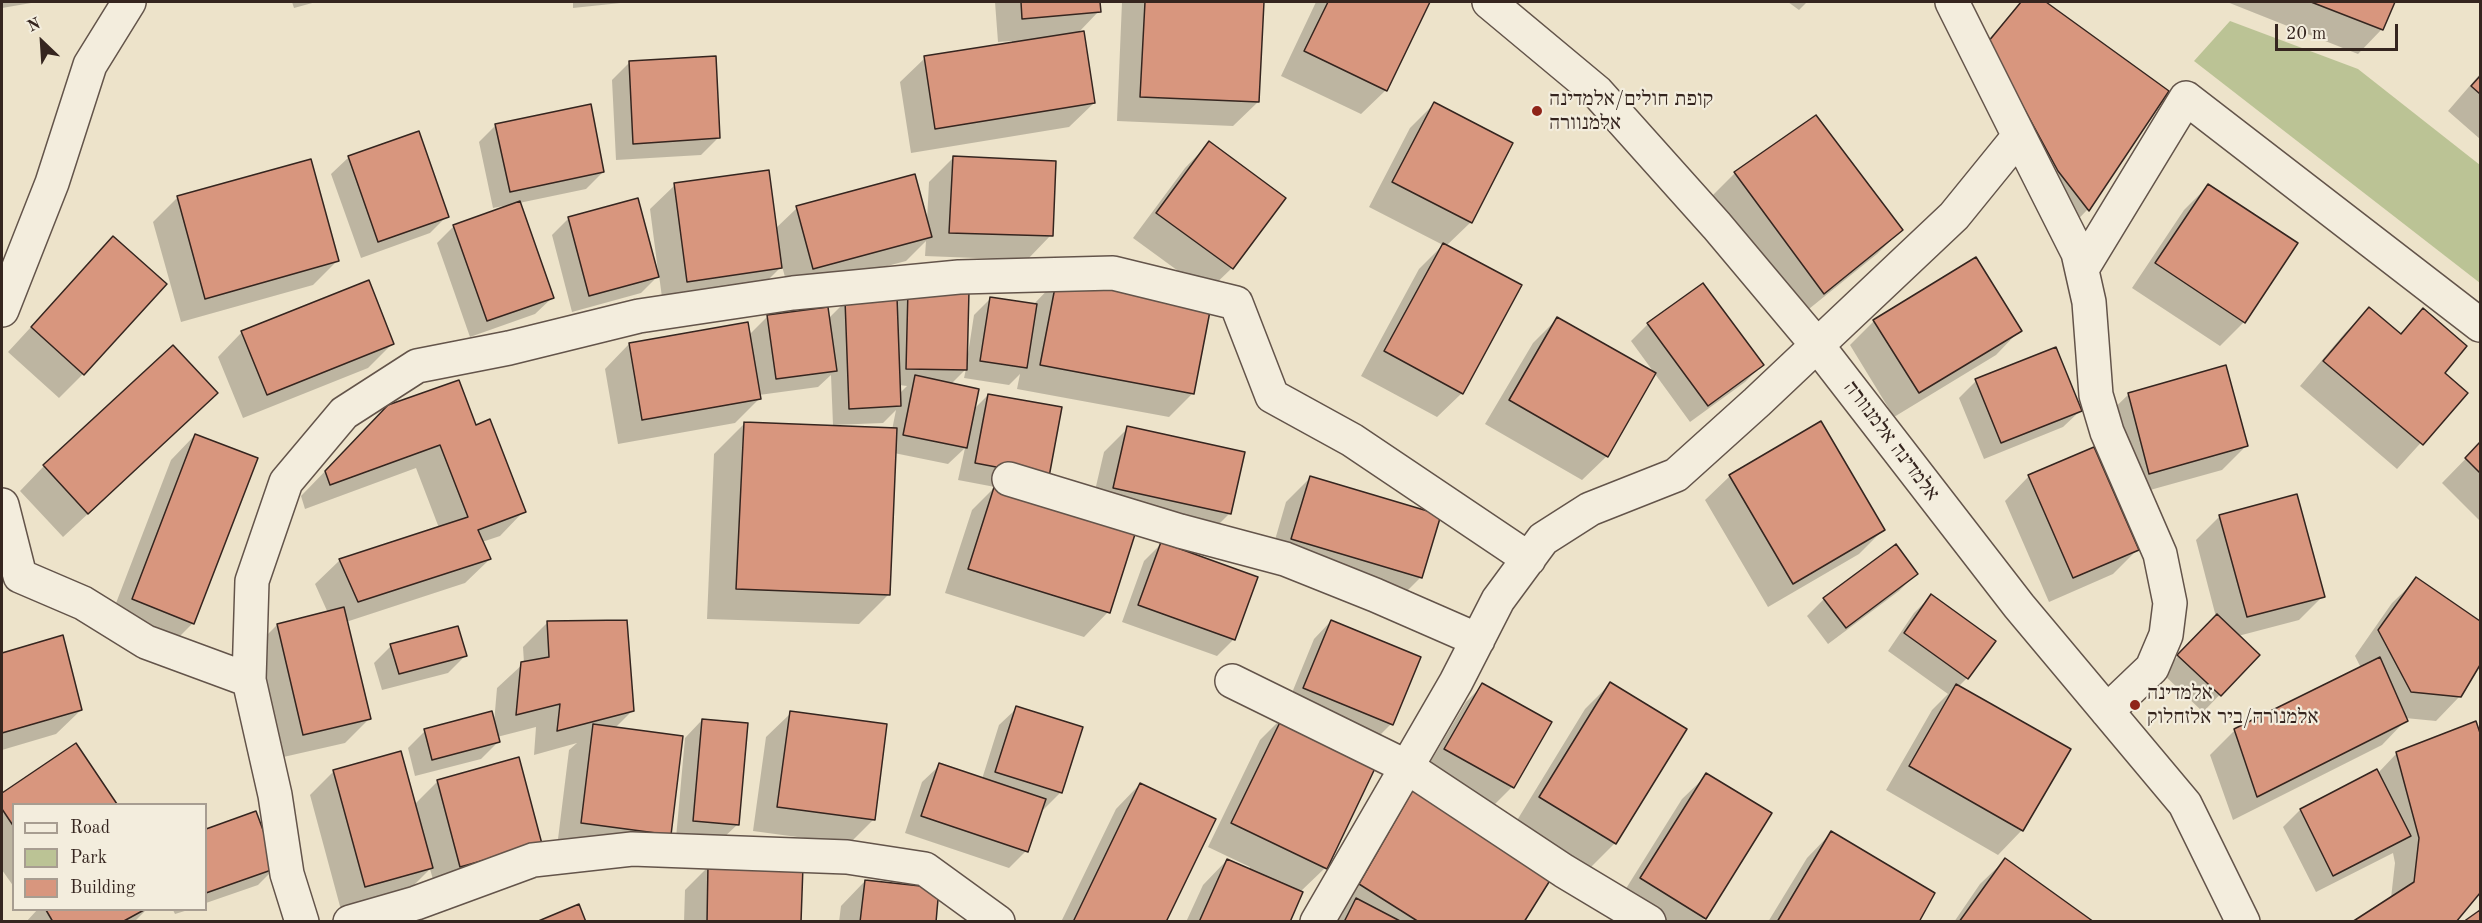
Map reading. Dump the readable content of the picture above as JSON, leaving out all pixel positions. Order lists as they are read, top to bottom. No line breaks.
{"streets":{"street":["אלמדינה אלמנוורה"]},"places":["קופת חולים/אלמדינה אלמנוורה","אלמדינה אלמנורה/ביר אלזחלוק"],"legend":["Road","Park","Building"],"scale_bar":"20 m","north":"top left"}
